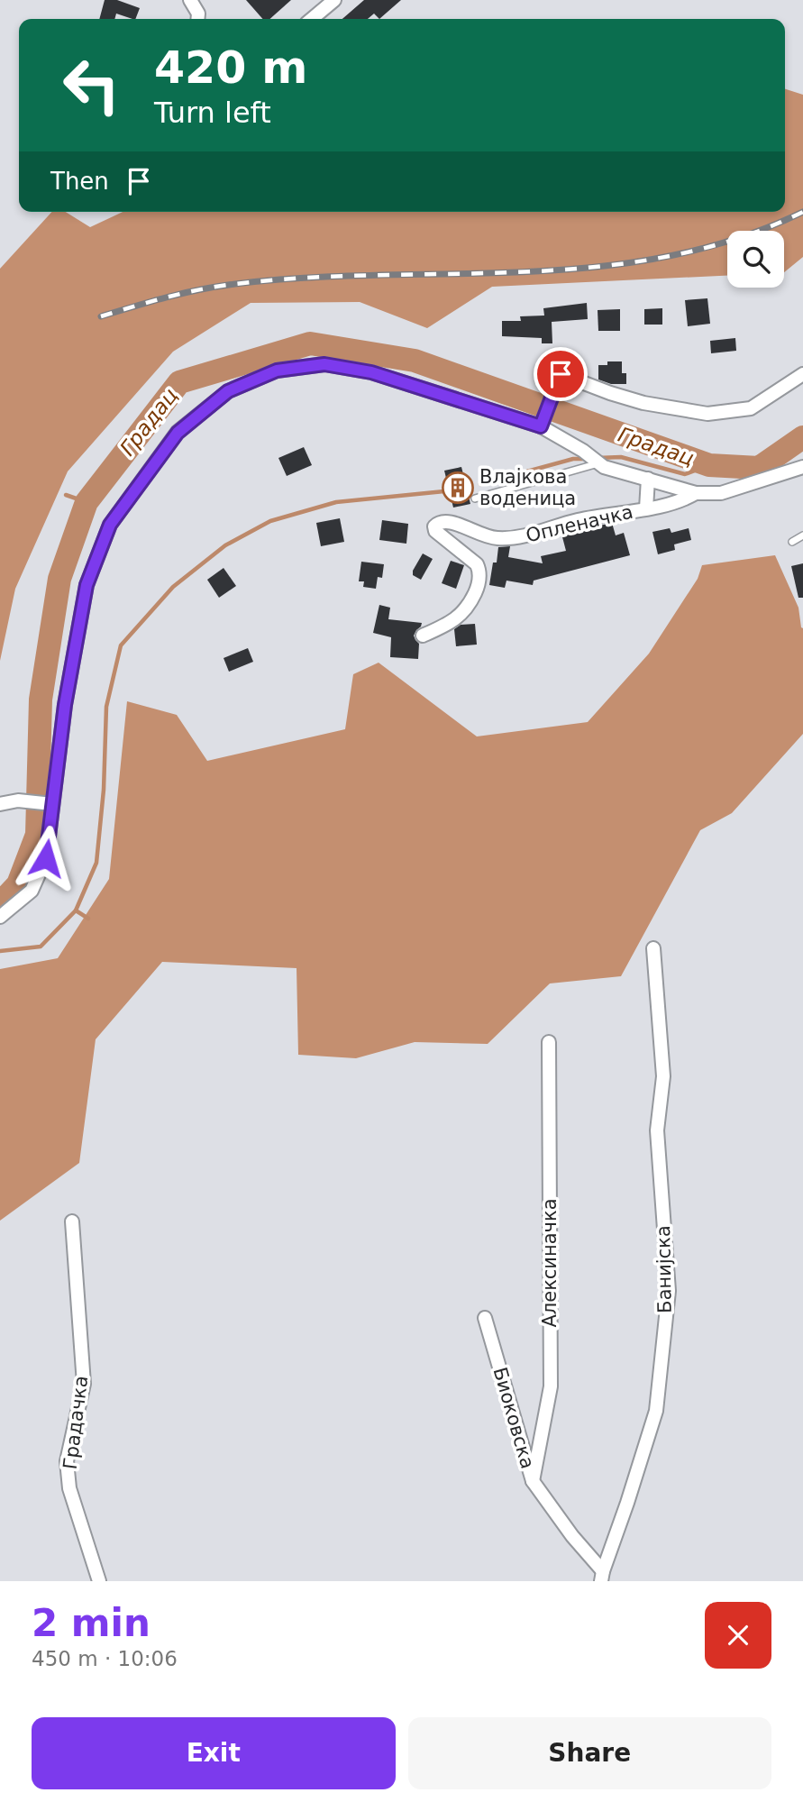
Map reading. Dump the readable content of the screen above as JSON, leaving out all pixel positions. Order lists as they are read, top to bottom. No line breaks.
{"streets":{"street":["Опленачка","Алексиначка","Банијска","Биоковска","Градачка"]},"crossings":[["Алексиначка","Биоковска"],["Банијска","Биоковска"]],"water":["Градац"],"places":{"building":["Влајкова воденица"]},"page":{"turn":["420 m","Turn left"],"then":"Then","heading":["2 min","450 m · 10:06"],"buttons":["Exit","Share"]}}
